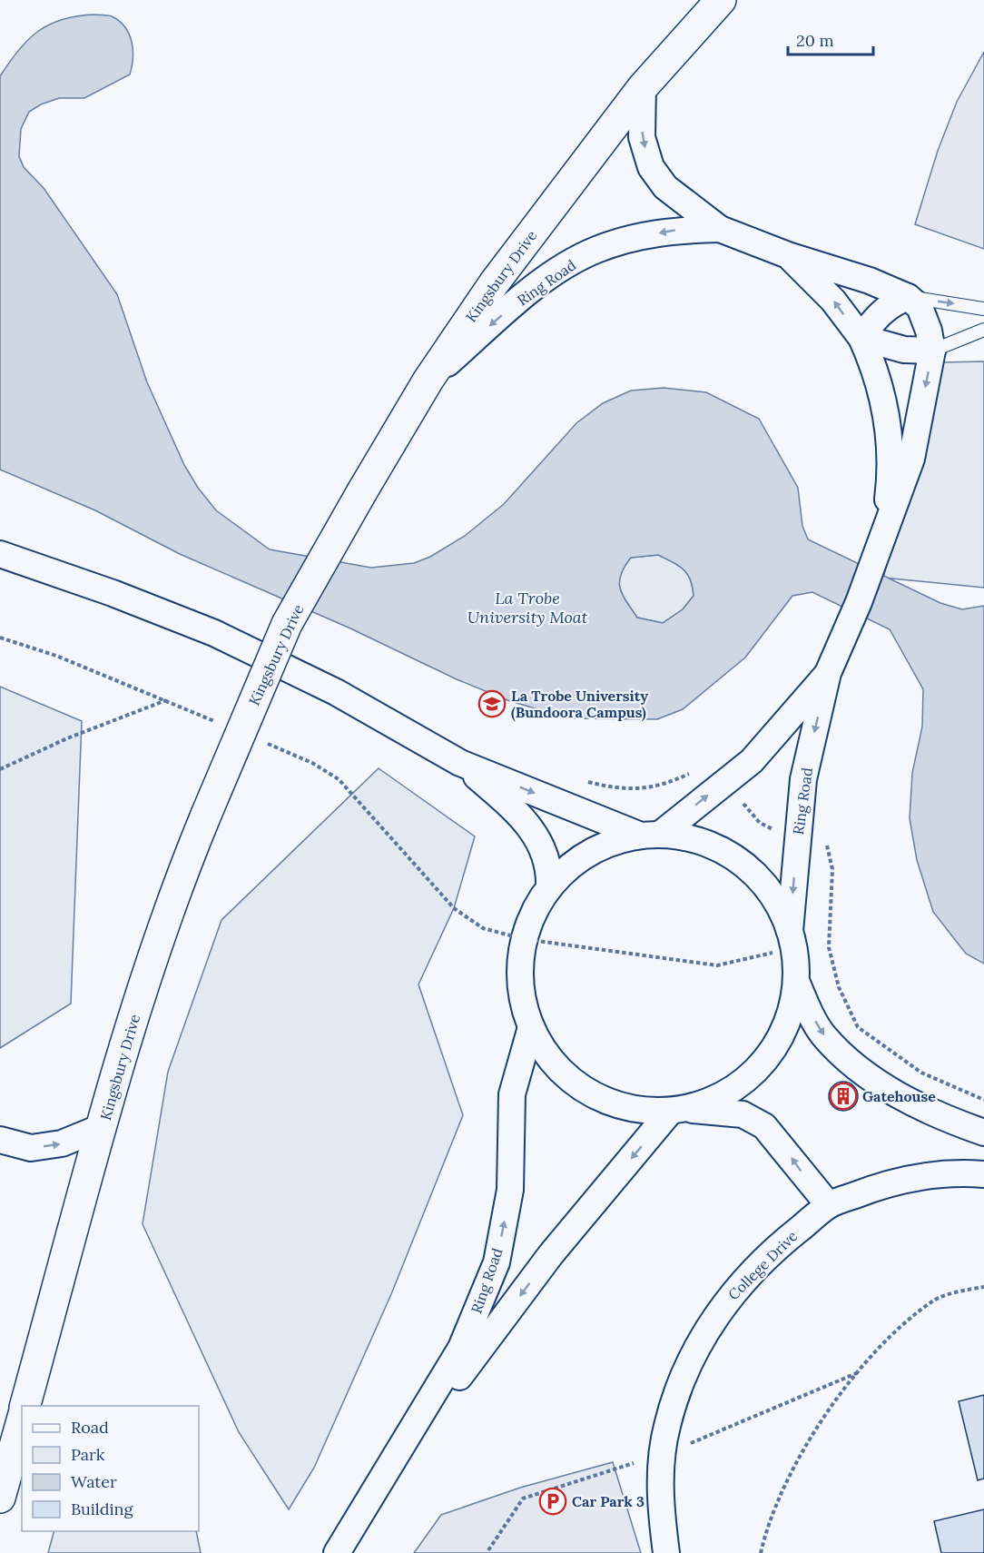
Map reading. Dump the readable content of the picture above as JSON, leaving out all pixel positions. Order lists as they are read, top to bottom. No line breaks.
{"streets":{"main road":["Kingsbury Drive"],"street":["Ring Road","College Drive"]},"crossings":[["Kingsbury Drive","Ring Road"]],"water":["La Trobe University Moat"],"places":{"school or university":["La Trobe University (Bundoora Campus)"],"building":["Gatehouse"],"parking":["Car Park 3"]},"legend":["Road","Park","Water","Building"],"scale_bar":"20 m"}
